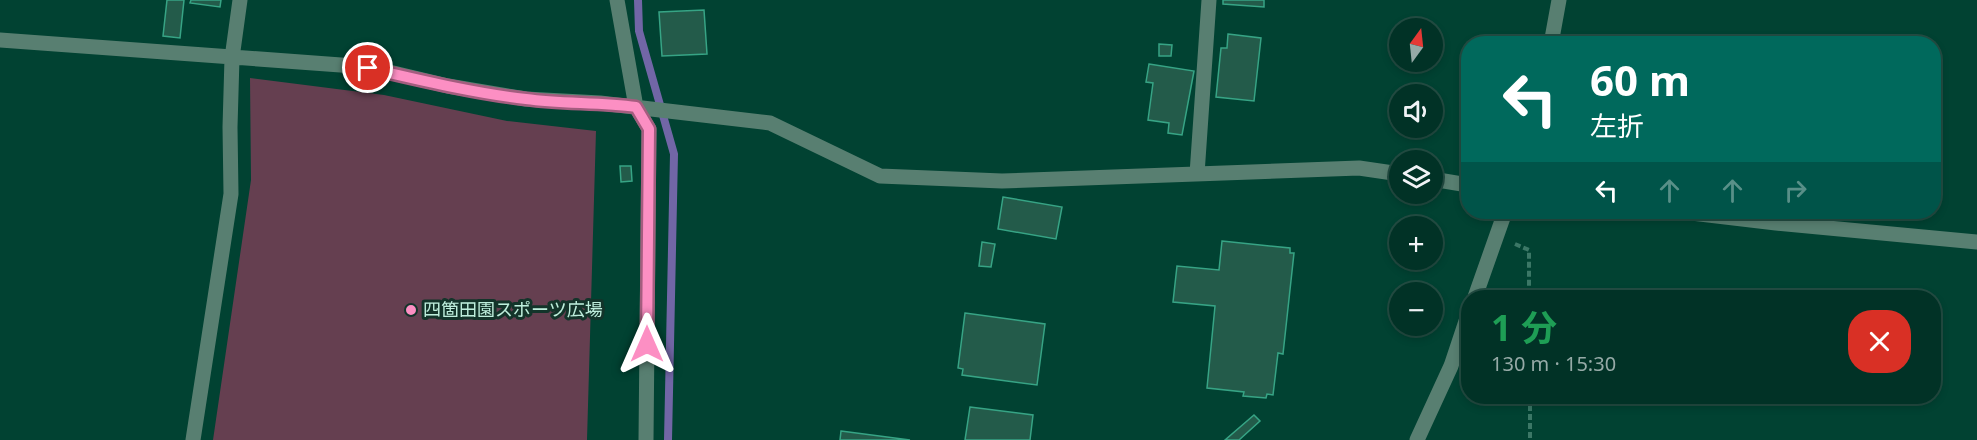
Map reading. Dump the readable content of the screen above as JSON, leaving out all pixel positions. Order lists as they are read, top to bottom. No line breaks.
{"places":["四箇田園スポーツ広場"],"north":"top","page":{"map_buttons":["+","−"],"turn":["60 m","左折"],"heading":["1 分","130 m · 15:30"]}}
